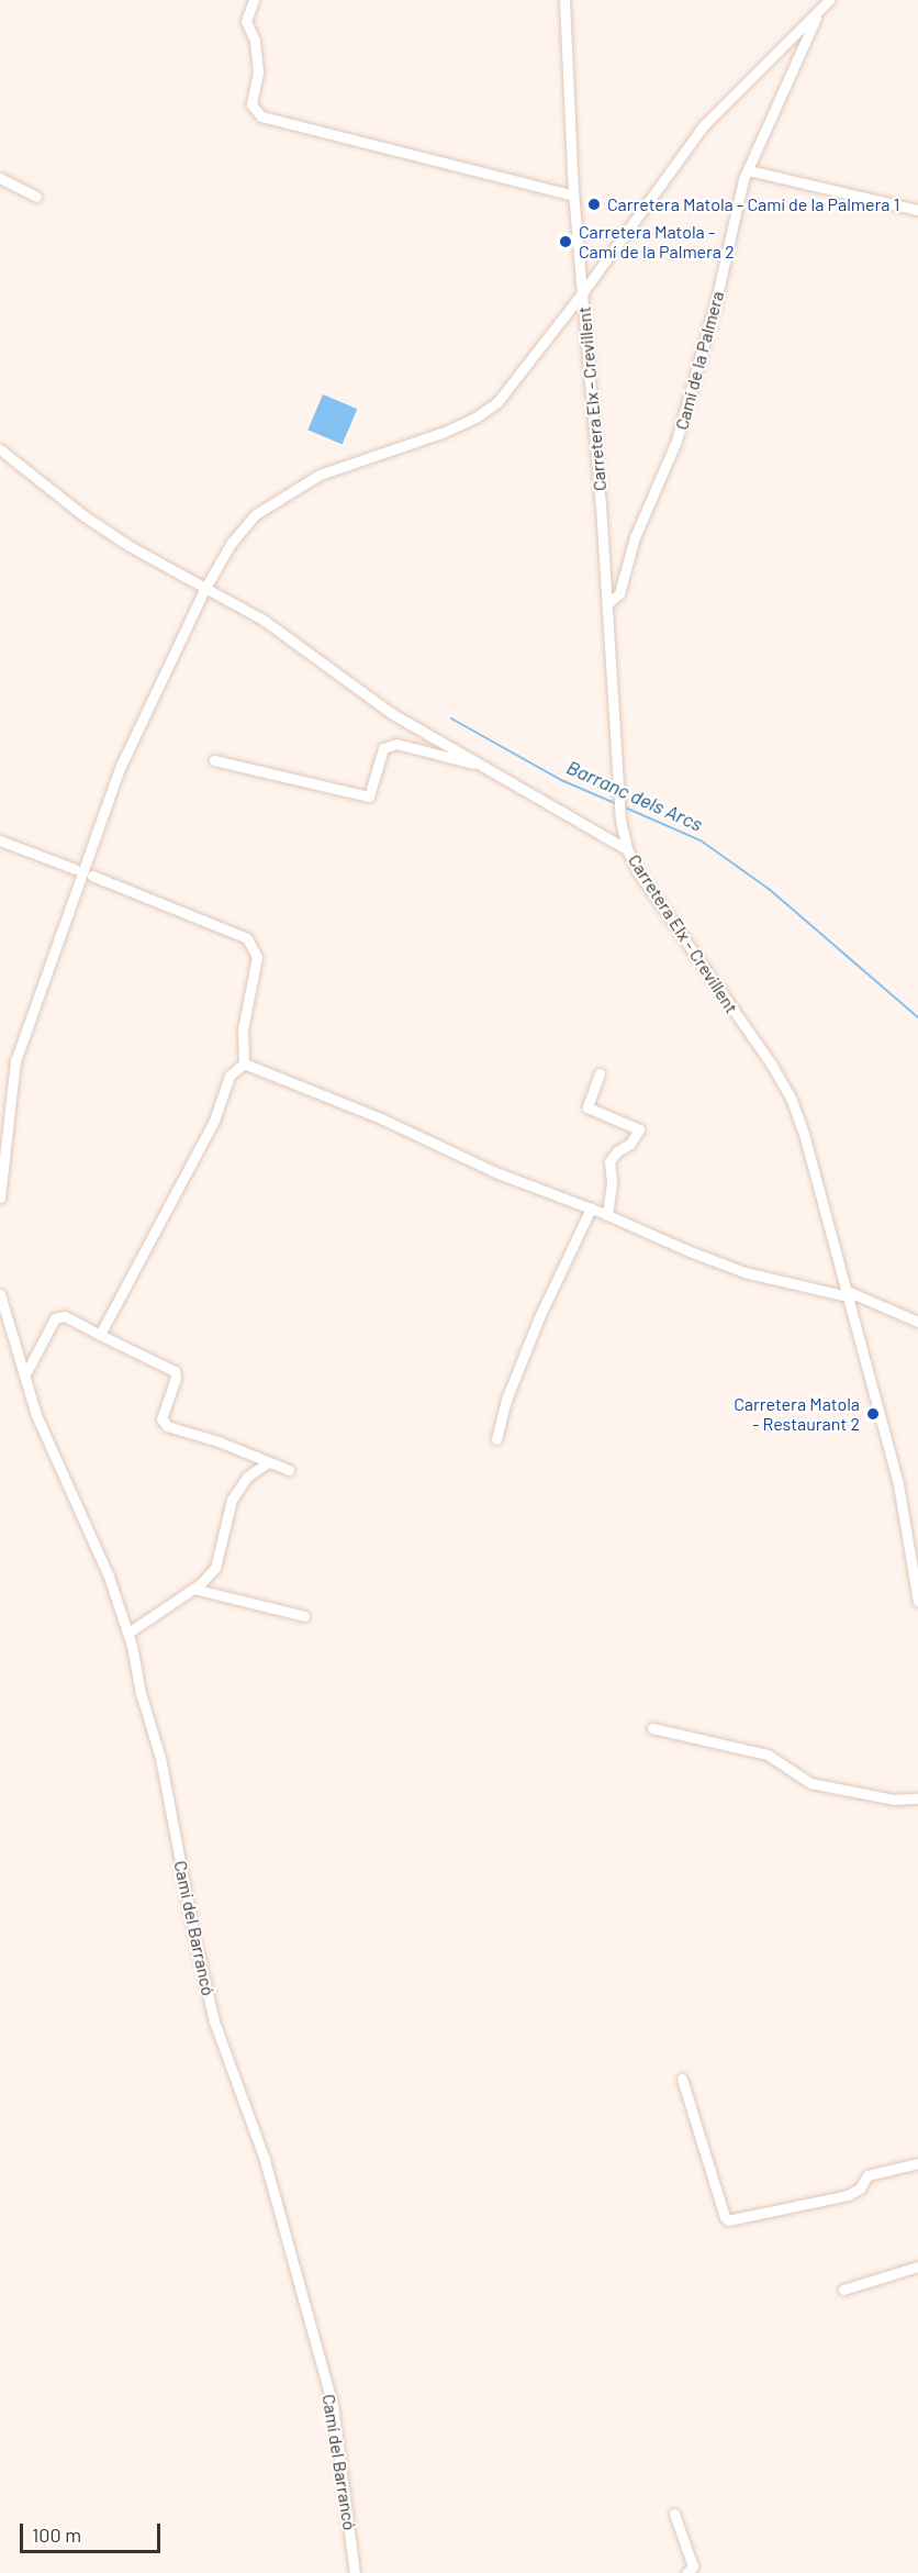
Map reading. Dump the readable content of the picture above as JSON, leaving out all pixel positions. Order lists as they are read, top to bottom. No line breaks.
{"streets":{"street":["Camí de la Palmera","Carretera Elx - Crevillent","Camí del Barrancó"]},"crossings":[["Camí de la Palmera","Carretera Elx - Crevillent"]],"water":["Barranc dels Arcs"],"places":["Carretera Matola - Camí de la Palmera 1","Carretera Matola - Camí de la Palmera 2","Carretera Matola - Restaurant 2"],"scale_bar":"100 m"}
